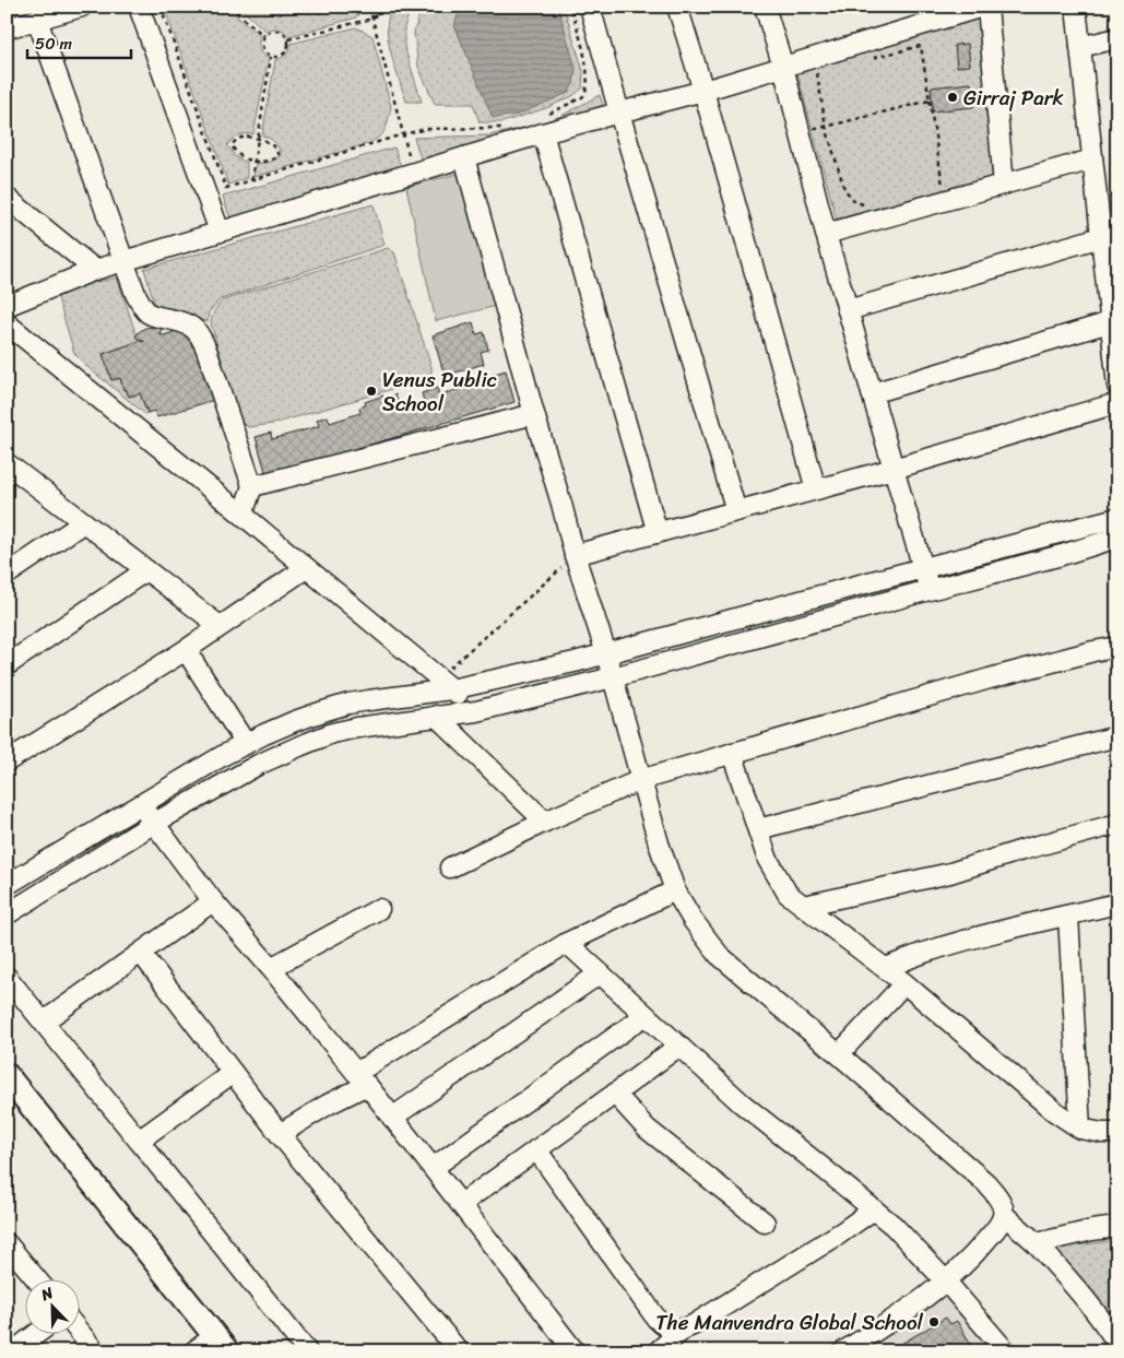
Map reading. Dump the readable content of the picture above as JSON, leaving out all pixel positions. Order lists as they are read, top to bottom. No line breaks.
{"places":["Girraj Park","Venus Public School","The Manvendra Global School"],"scale_bar":"50 m","north":"top left"}
